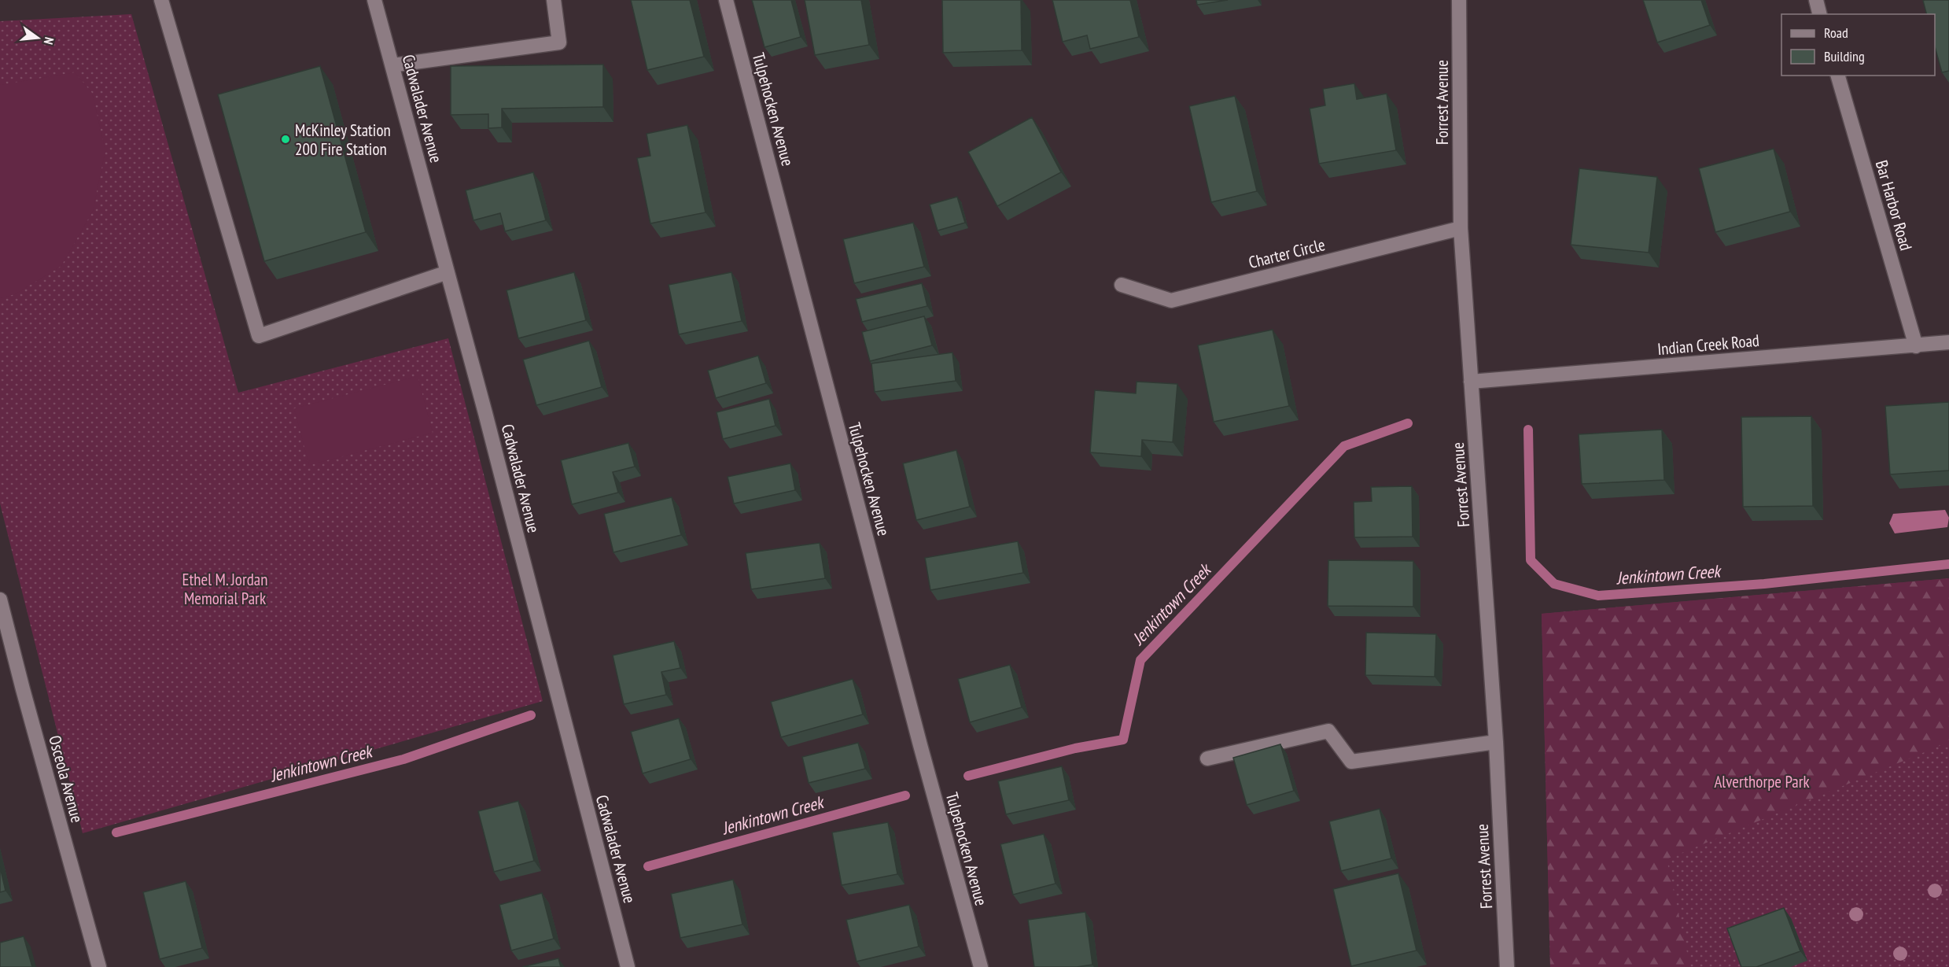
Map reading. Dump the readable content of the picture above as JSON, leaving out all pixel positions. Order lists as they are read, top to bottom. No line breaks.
{"streets":{"street":["Forrest Avenue","Cadwalader Avenue","Tulpehocken Avenue","Bar Harbor Road","Charter Circle","Indian Creek Road","Osceola Avenue"]},"crossings":[["Forrest Avenue","Charter Circle"],["Forrest Avenue","Indian Creek Road"],["Bar Harbor Road","Indian Creek Road"]],"water":["Jenkintown Creek"],"parks":["Ethel M. Jordan Memorial Park","Alverthorpe Park"],"places":["McKinley Station 200 Fire Station"],"legend":["Road","Building"],"north":"right"}
